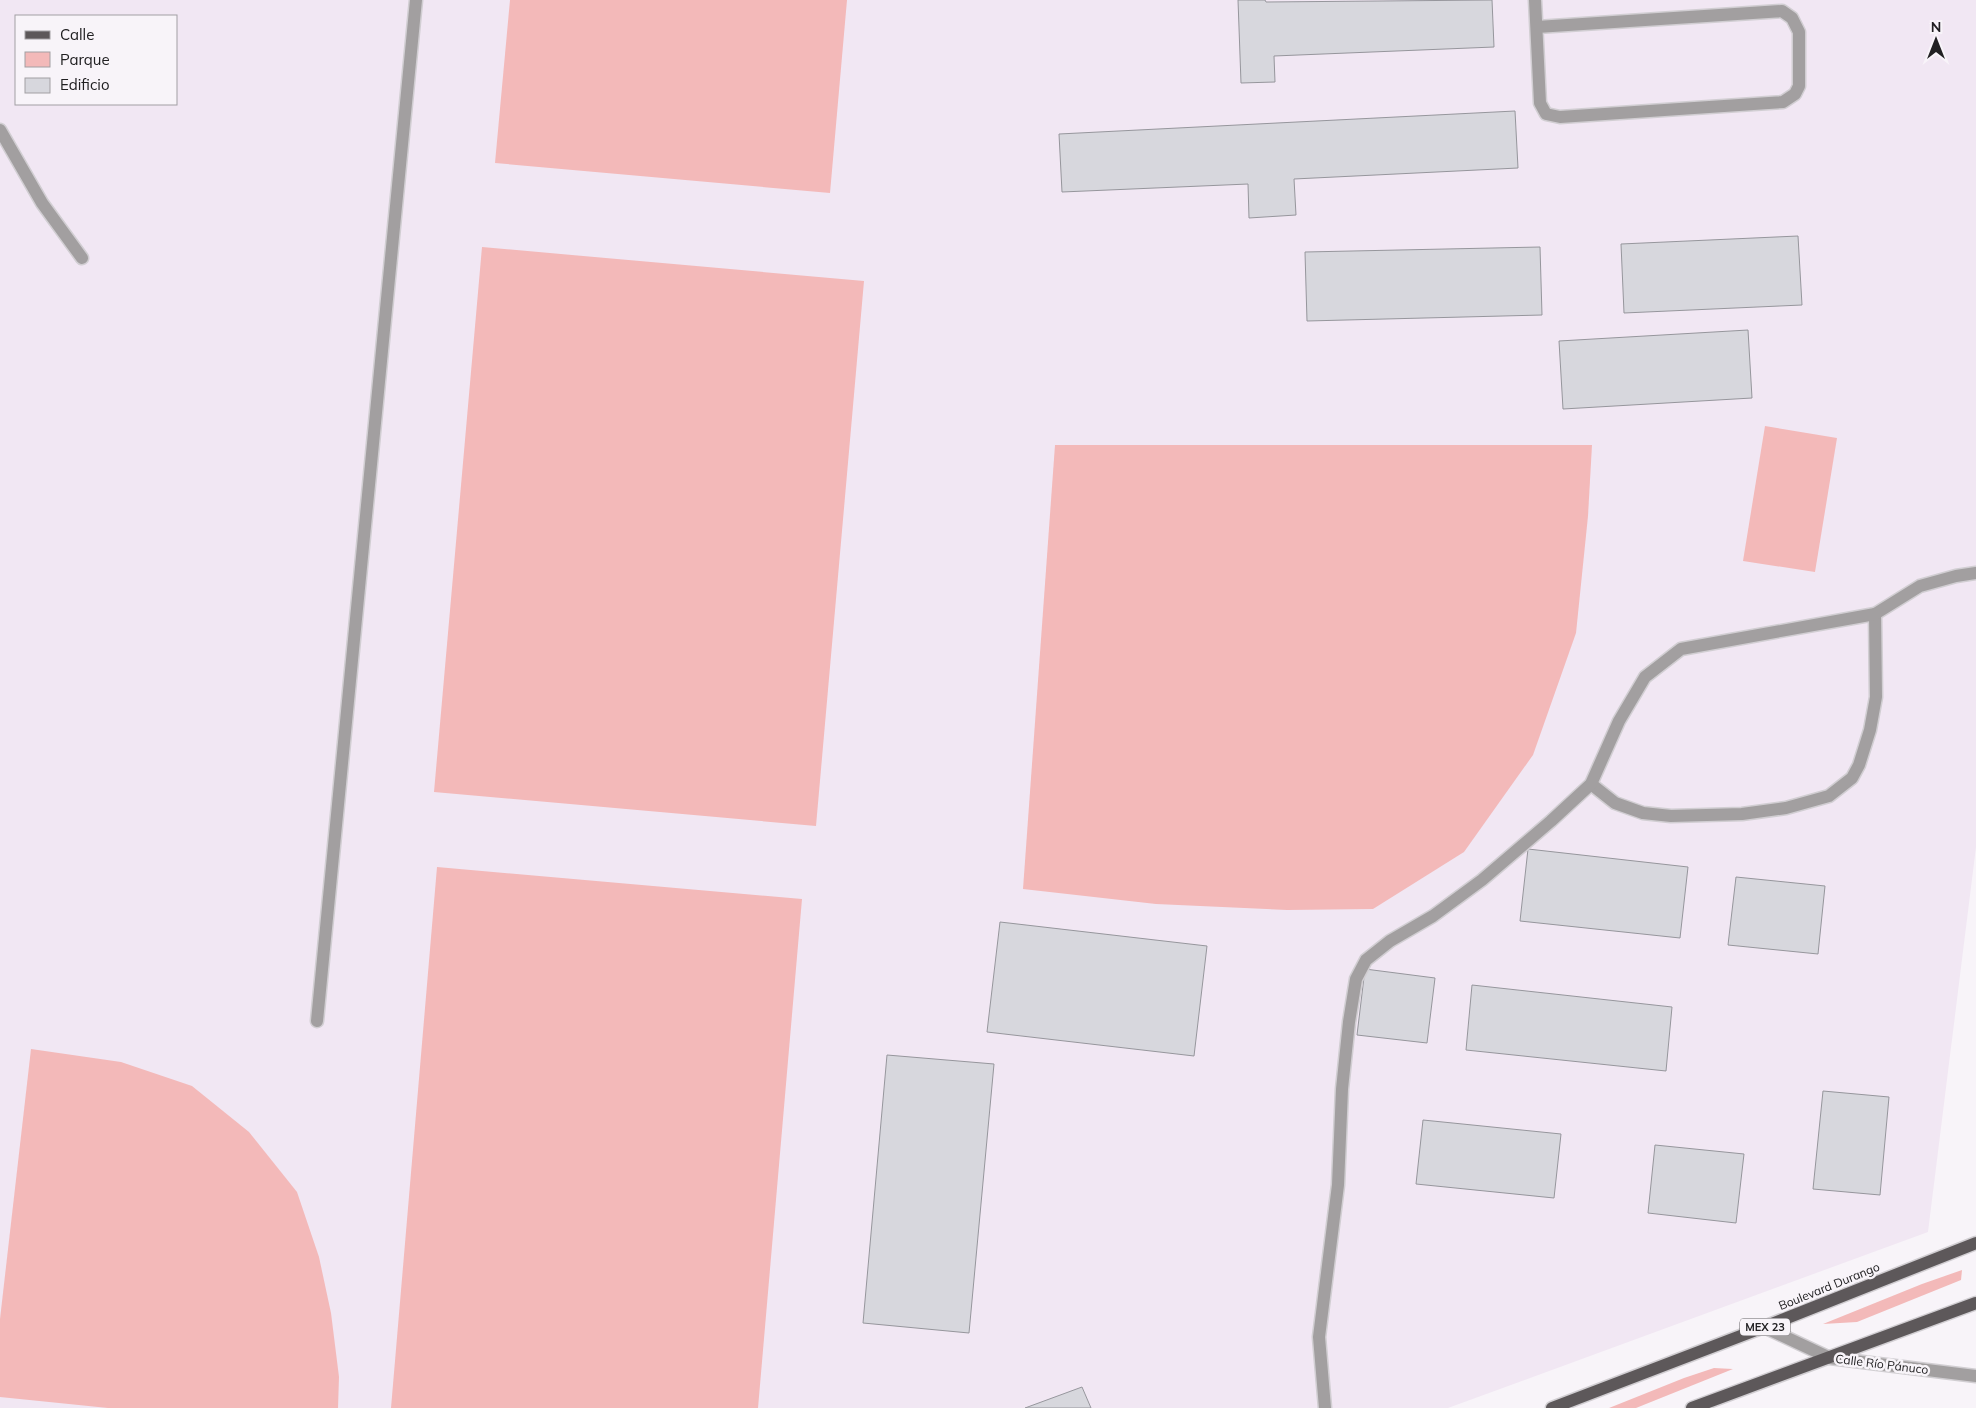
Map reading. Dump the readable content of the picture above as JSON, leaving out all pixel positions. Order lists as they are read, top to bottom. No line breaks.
{"streets":{"main road":["Boulevard Durango","MEX 23"],"street":["Calle Río Pánuco"]},"crossings":[["Boulevard Durango","Calle Río Pánuco"]],"legend":["Calle","Parque","Edificio"],"north":"top"}
